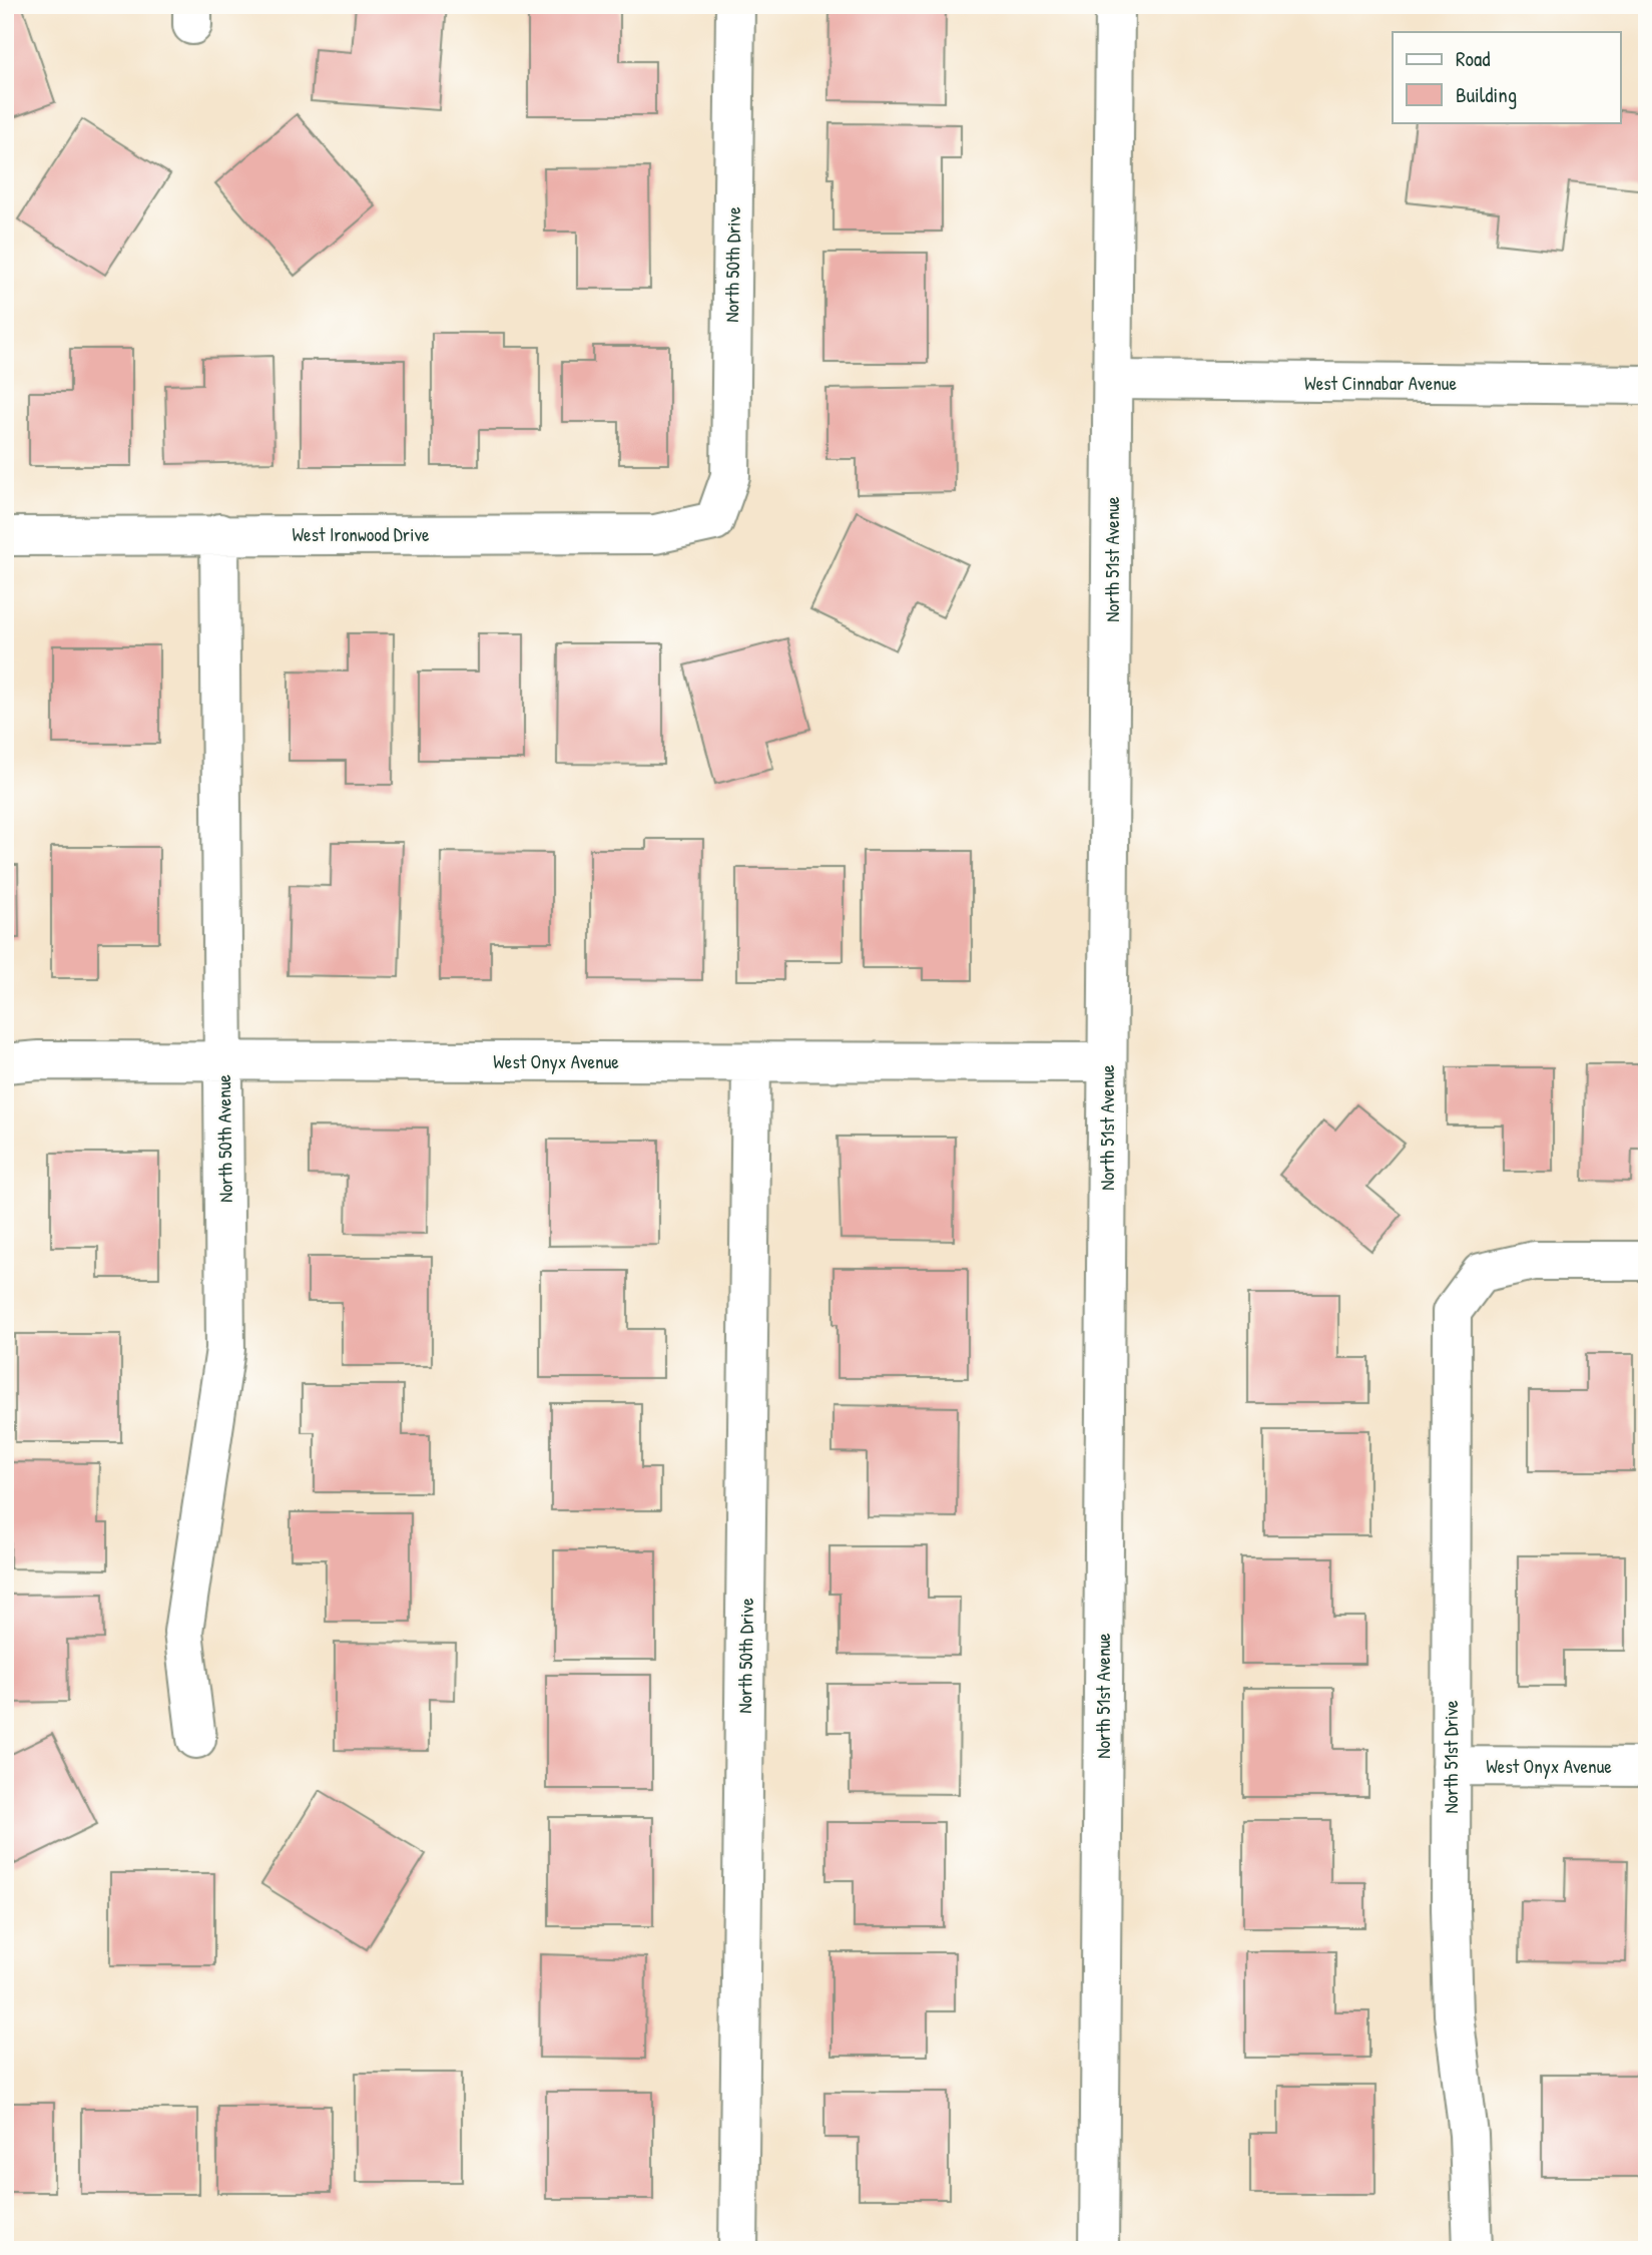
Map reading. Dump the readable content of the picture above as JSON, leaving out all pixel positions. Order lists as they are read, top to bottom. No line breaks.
{"streets":{"street":["North 50th Drive","West Cinnabar Avenue","West Ironwood Drive","North 51st Avenue","West Onyx Avenue","North 50th Avenue","North 51st Drive"]},"crossings":[["North 50th Drive","West Ironwood Drive"],["North 50th Drive","West Onyx Avenue"],["West Cinnabar Avenue","North 51st Avenue"],["West Ironwood Drive","North 50th Avenue"],["North 51st Avenue","West Onyx Avenue"],["West Onyx Avenue","North 50th Avenue"],["West Onyx Avenue","North 51st Drive"]],"legend":["Road","Building"]}
